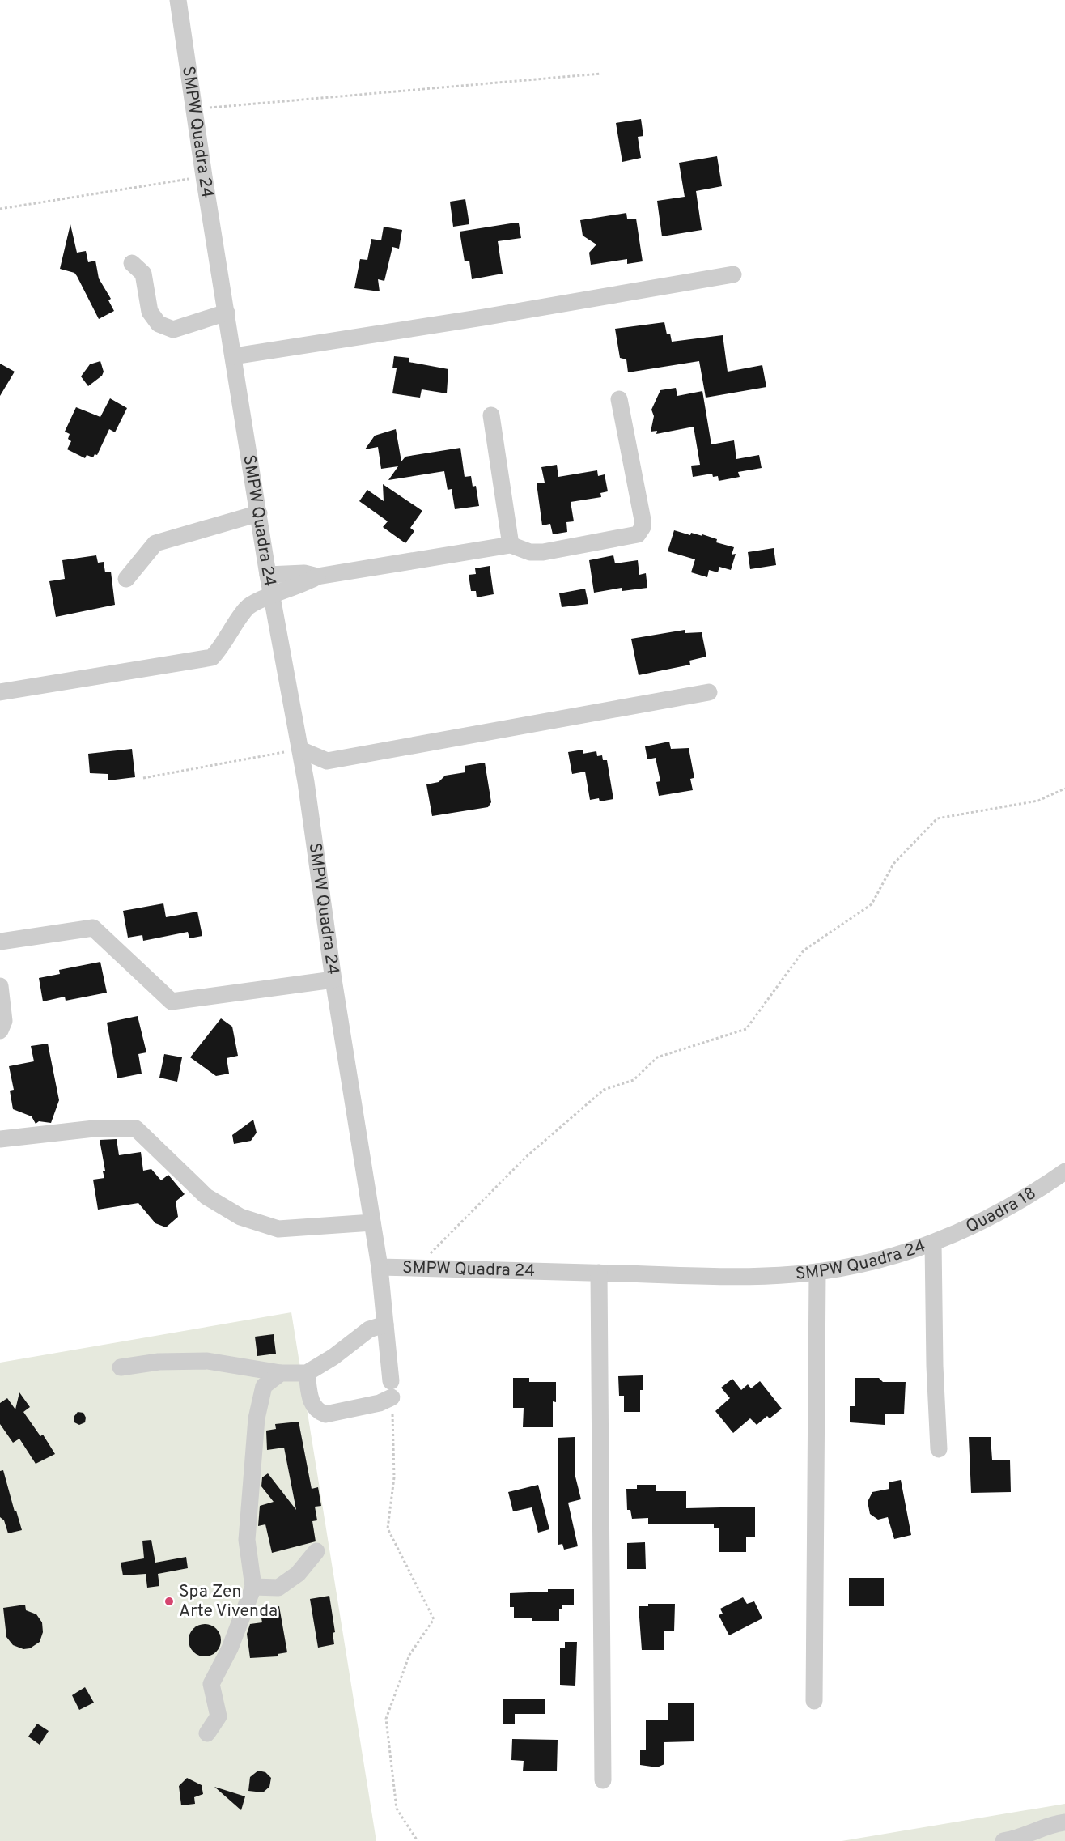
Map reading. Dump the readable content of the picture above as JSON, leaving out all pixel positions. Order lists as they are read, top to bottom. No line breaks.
{"streets":{"street":["SMPW Quadra 24","Quadra 18"]},"crossings":[["SMPW Quadra 24","Quadra 18"]],"places":["Spa Zen Arte Vivenda"]}
